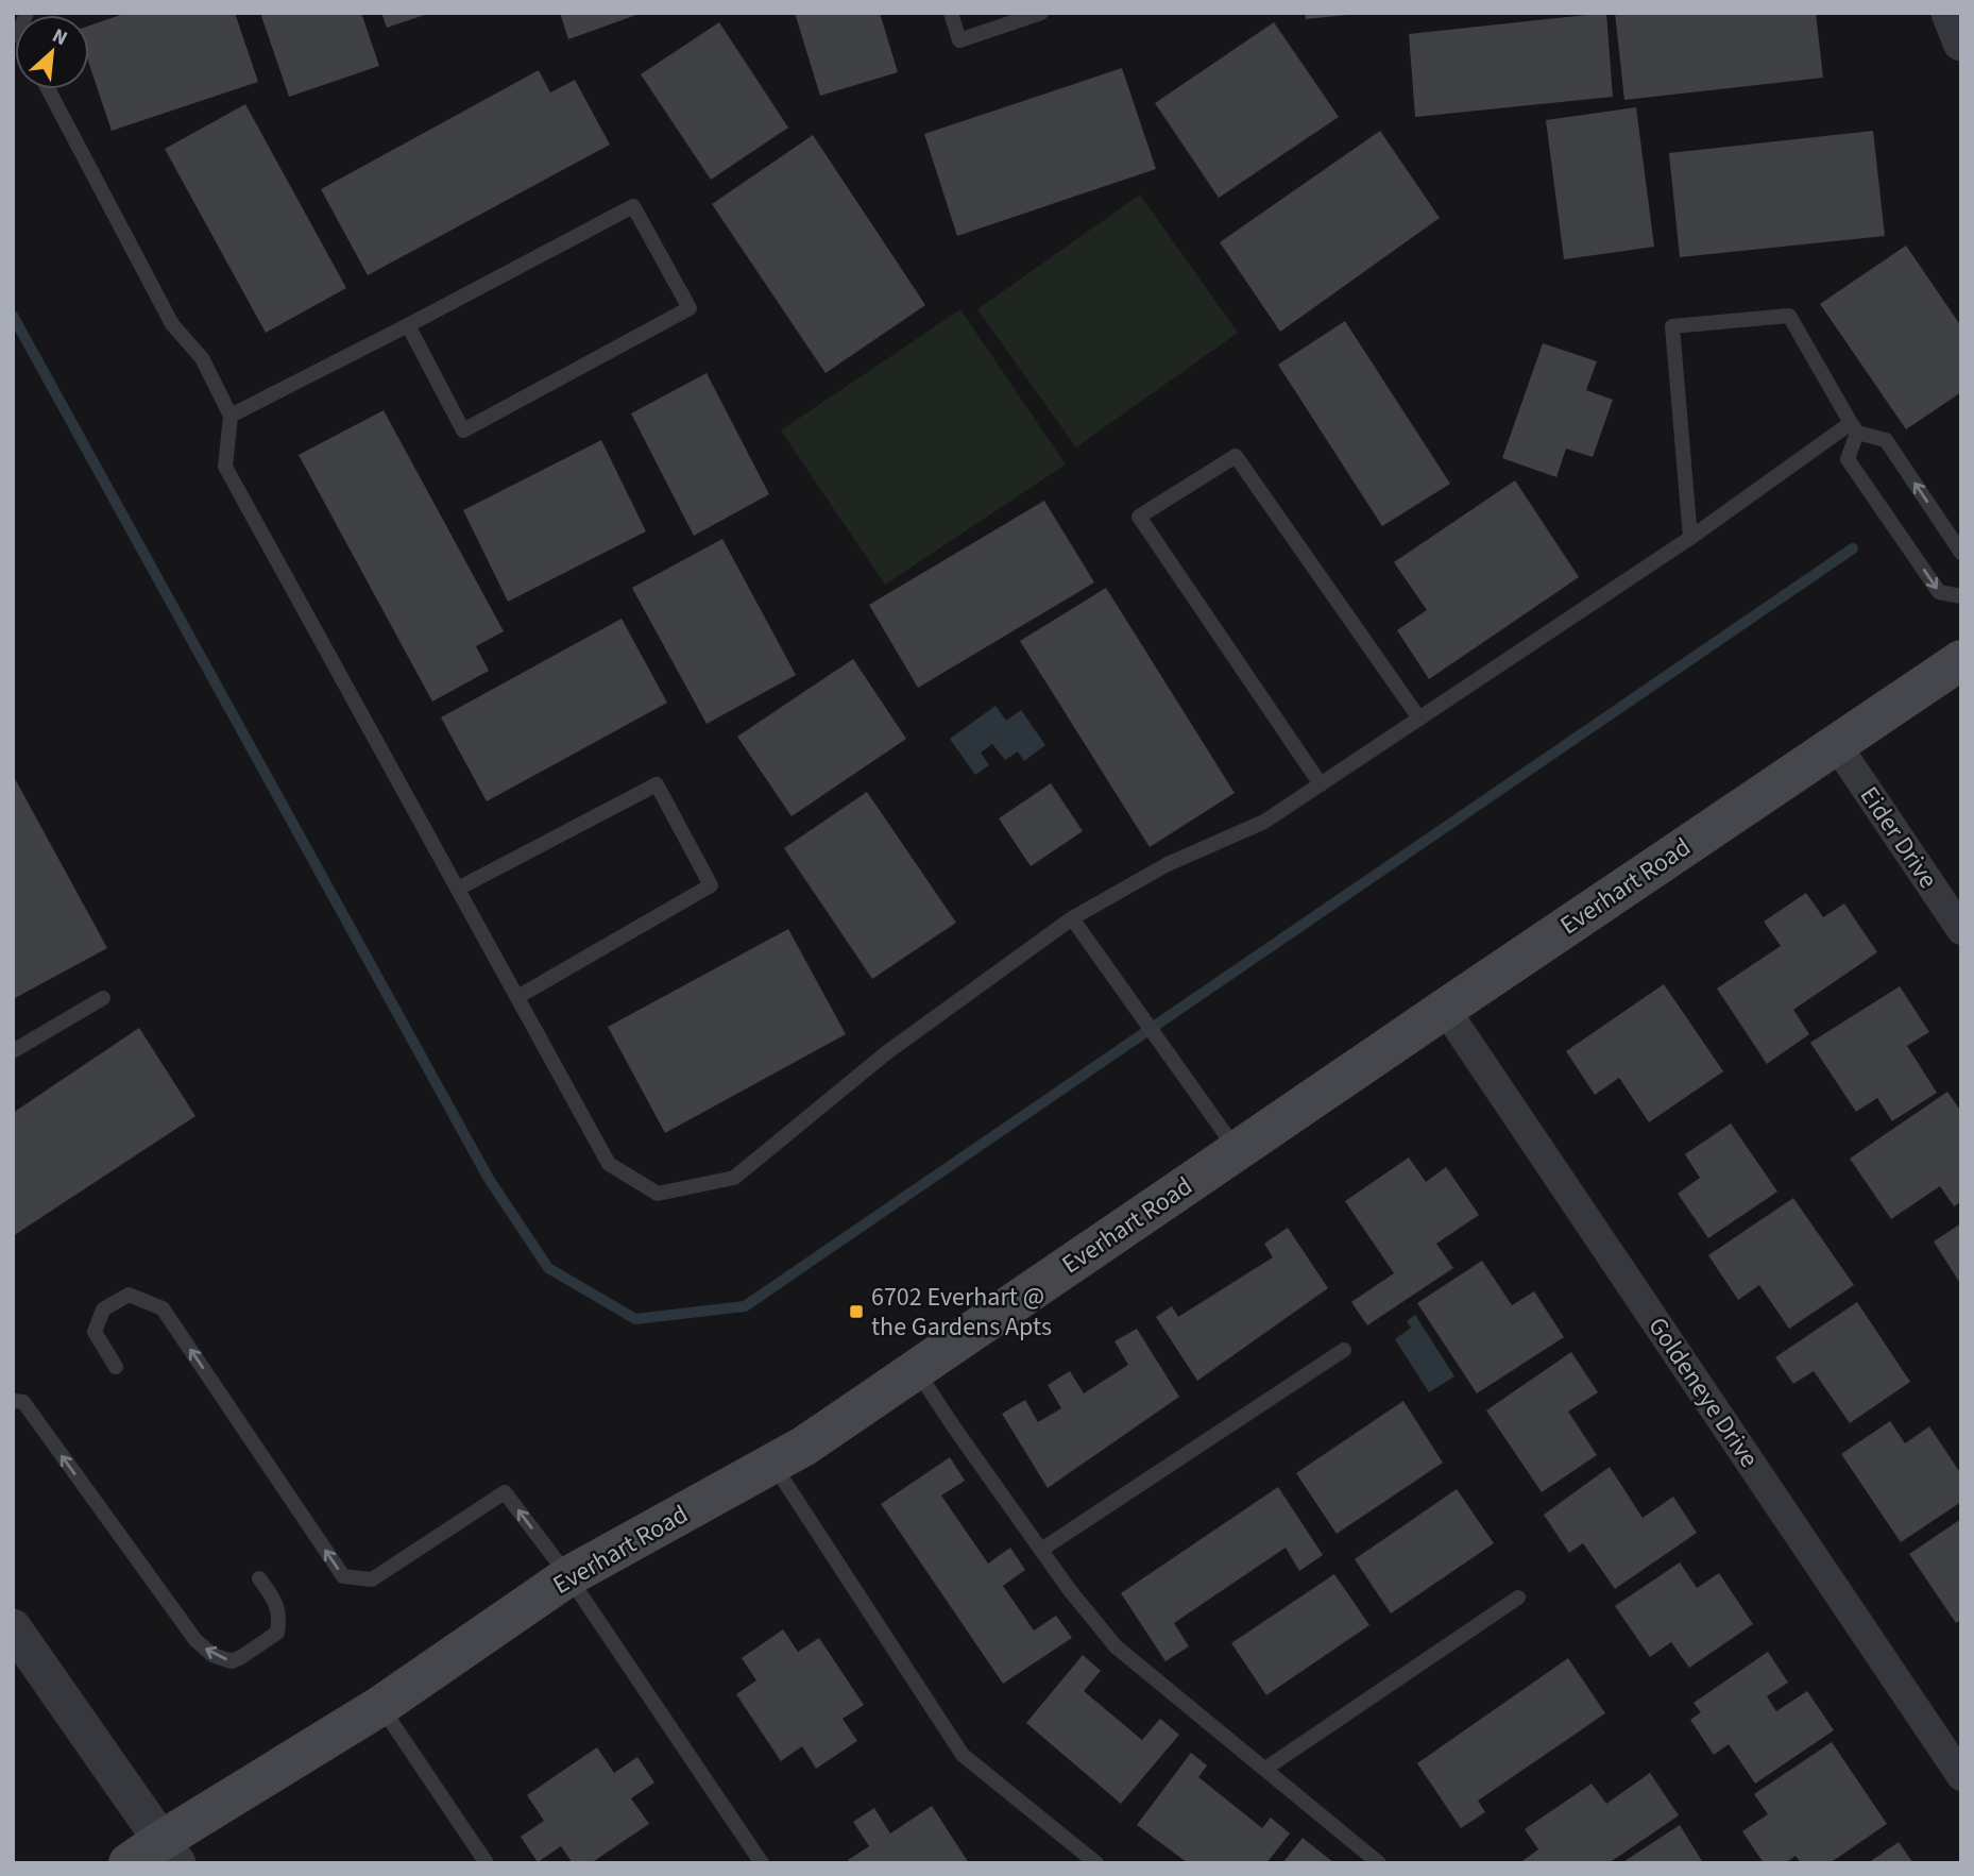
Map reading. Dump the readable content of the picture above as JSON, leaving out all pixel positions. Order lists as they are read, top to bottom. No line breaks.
{"streets":{"main road":["Everhart Road"],"street":["Eider Drive","Goldeneye Drive"]},"crossings":[["Eider Drive","Everhart Road"],["Everhart Road","Goldeneye Drive"]],"places":{"transit":["6702 Everhart @ the Gardens Apts"]},"north":"top right"}
